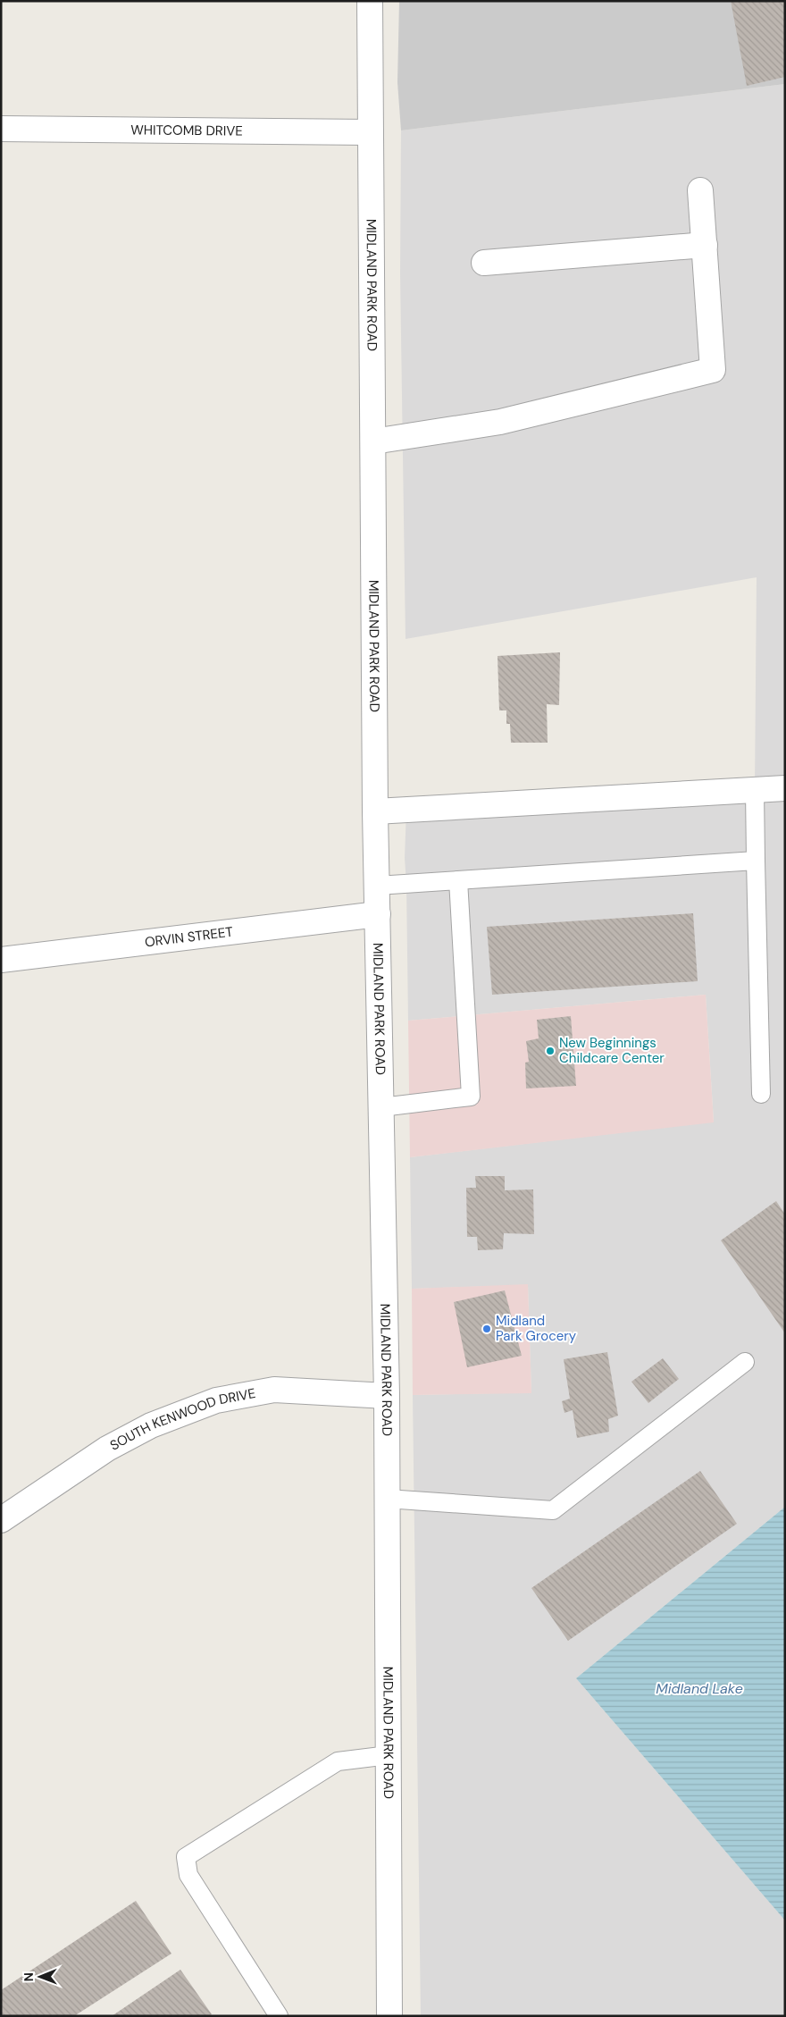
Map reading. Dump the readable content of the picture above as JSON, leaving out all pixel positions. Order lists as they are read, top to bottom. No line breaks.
{"streets":{"street":["WHITCOMB DRIVE","MIDLAND PARK ROAD","ORVIN STREET","SOUTH KENWOOD DRIVE"]},"crossings":[["WHITCOMB DRIVE","MIDLAND PARK ROAD"],["MIDLAND PARK ROAD","ORVIN STREET"],["MIDLAND PARK ROAD","SOUTH KENWOOD DRIVE"]],"water":["Midland Lake"],"places":["New Beginnings Childcare Center","Midland Park Grocery"],"north":"left"}
